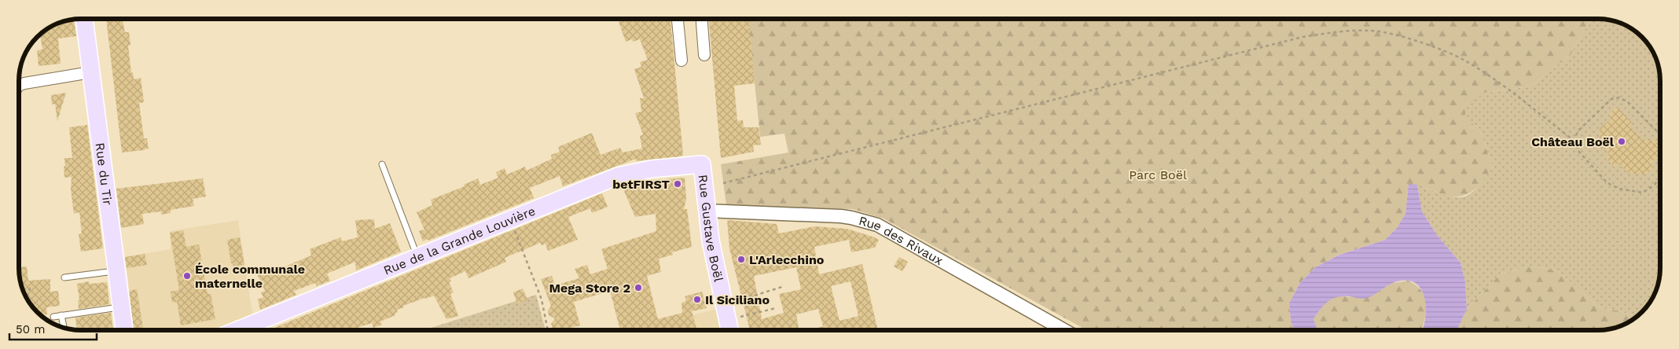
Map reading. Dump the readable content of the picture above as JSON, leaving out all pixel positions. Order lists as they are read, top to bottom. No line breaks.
{"streets":{"main road":["Rue du Tir","Rue Gustave Boël","Rue de la Grande Louvière"],"street":["Rue des Rivaux"]},"crossings":[["Rue Gustave Boël","Rue de la Grande Louvière"],["Rue Gustave Boël","Rue des Rivaux"]],"parks":["Parc Boël"],"places":["Château Boël","betFIRST","L'Arlecchino","École communale maternelle","Mega Store 2","Il Siciliano"],"scale_bar":"50 m"}
